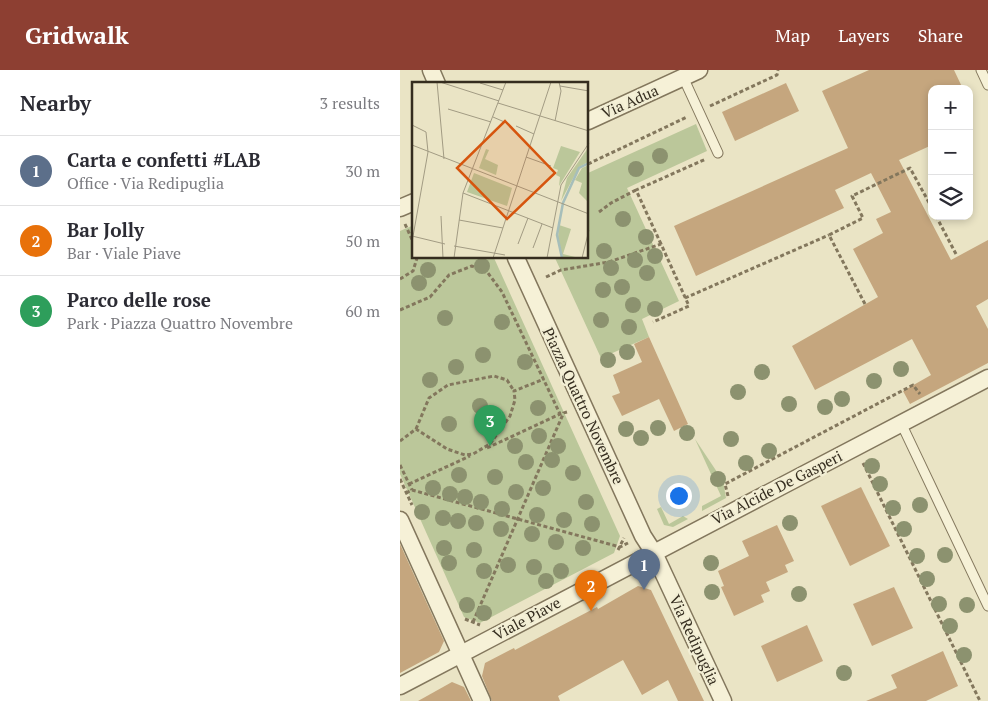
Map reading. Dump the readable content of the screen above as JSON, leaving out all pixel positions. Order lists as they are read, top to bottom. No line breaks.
{"streets":{"street":["Via Adua","Piazza Quattro Novembre","Via Alcide De Gasperi","Viale Piave","Via Redipuglia"]},"crossings":[["Piazza Quattro Novembre","Via Alcide De Gasperi"],["Piazza Quattro Novembre","Viale Piave"],["Piazza Quattro Novembre","Via Redipuglia"],["Via Alcide De Gasperi","Viale Piave"],["Via Alcide De Gasperi","Via Redipuglia"],["Viale Piave","Via Redipuglia"]],"page":{"header":"Gridwalk","nav":["Map","Layers","Share"],"heading":["Nearby","3 results"],"map_buttons":["+","−"],"list":[{"mark":"1","name":"Carta e confetti #LAB","note":"Office · Via Redipuglia","value":"30 m"},{"mark":"2","name":"Bar Jolly","note":"Bar · Viale Piave","value":"50 m"},{"mark":"3","name":"Parco delle rose","note":"Park · Piazza Quattro Novembre","value":"60 m"}],"pins":["3","1","2"]}}
